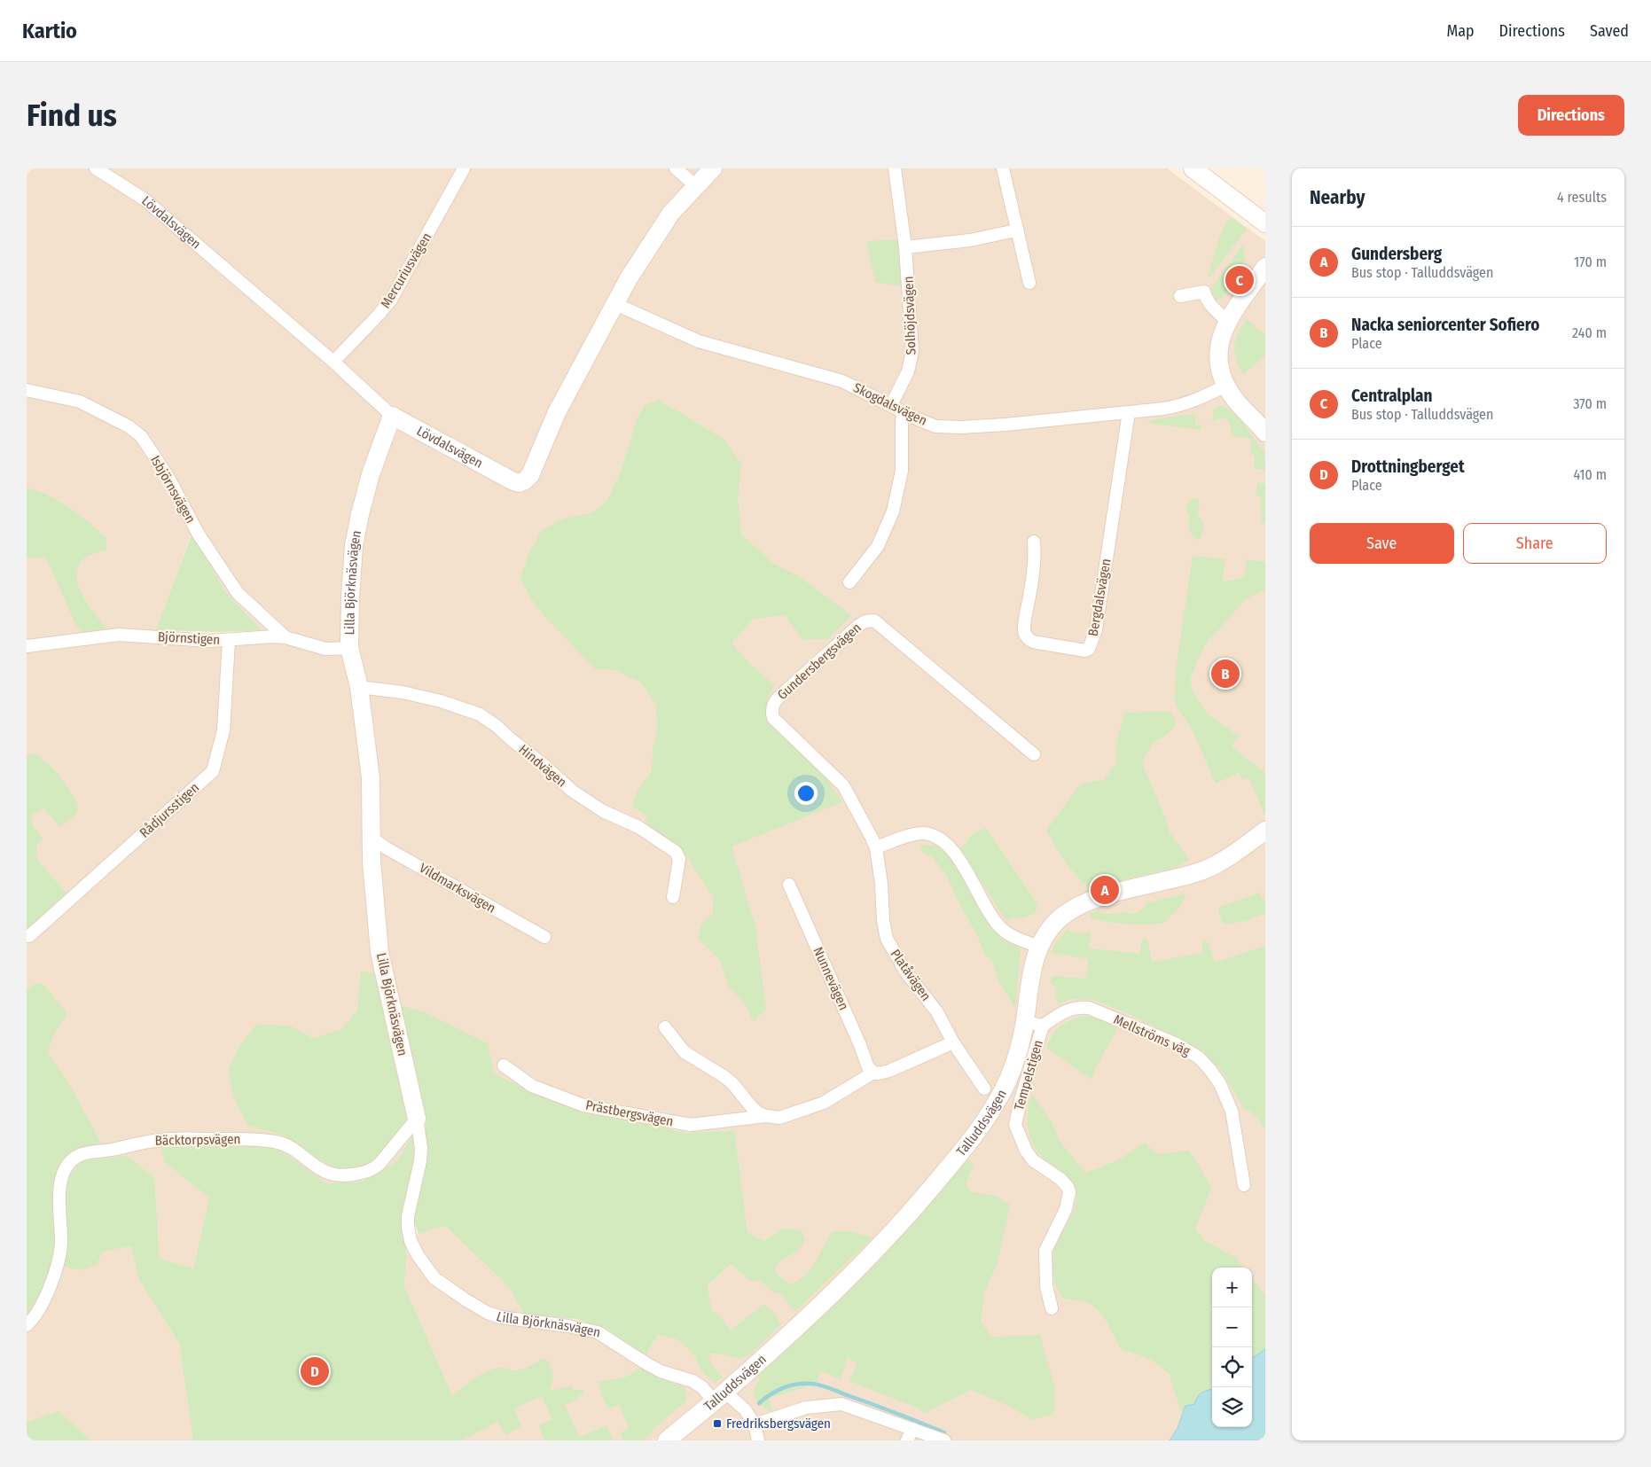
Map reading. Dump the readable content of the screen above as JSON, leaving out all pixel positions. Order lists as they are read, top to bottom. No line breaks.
{"streets":{"street":["Lövdalsvägen","Mercuriusvägen","Solhöjdsvägen","Skogdalsvägen","Isbjörnsvägen","Lilla Björknäsvägen","Bergdalsvägen","Björnstigen","Gundersbergsvägen","Hindvägen","Rådjursstigen","Vildmarksvägen","Platåvägen","Nunnevägen","Mellströms väg","Tempelstigen","Prästbergsvägen","Talluddsvägen","Bäcktorpsvägen"]},"crossings":[["Lövdalsvägen","Mercuriusvägen"],["Lövdalsvägen","Skogdalsvägen"],["Lövdalsvägen","Lilla Björknäsvägen"],["Solhöjdsvägen","Skogdalsvägen"],["Skogdalsvägen","Bergdalsvägen"],["Isbjörnsvägen","Björnstigen"],["Lilla Björknäsvägen","Björnstigen"],["Lilla Björknäsvägen","Hindvägen"],["Lilla Björknäsvägen","Vildmarksvägen"],["Lilla Björknäsvägen","Talluddsvägen"],["Lilla Björknäsvägen","Bäcktorpsvägen"],["Björnstigen","Rådjursstigen"],["Gundersbergsvägen","Platåvägen"],["Platåvägen","Prästbergsvägen"],["Nunnevägen","Prästbergsvägen"],["Mellströms väg","Tempelstigen"]],"places":{"transit":["Fredriksbergsvägen"]},"page":{"header":"Kartio","nav":["Map","Directions","Saved"],"buttons":["Directions",["Save","Share"]],"title":"Find us","heading":["Nearby","4 results"],"list":[{"mark":"A","name":"Gundersberg","note":"Bus stop · Talluddsvägen","value":"170 m"},{"mark":"B","name":"Nacka seniorcenter Sofiero","note":"Place","value":"240 m"},{"mark":"C","name":"Centralplan","note":"Bus stop · Talluddsvägen","value":"370 m"},{"mark":"D","name":"Drottningberget","note":"Place","value":"410 m"}],"pins":["C","B","A","D"],"map_buttons":["+","−"]}}
